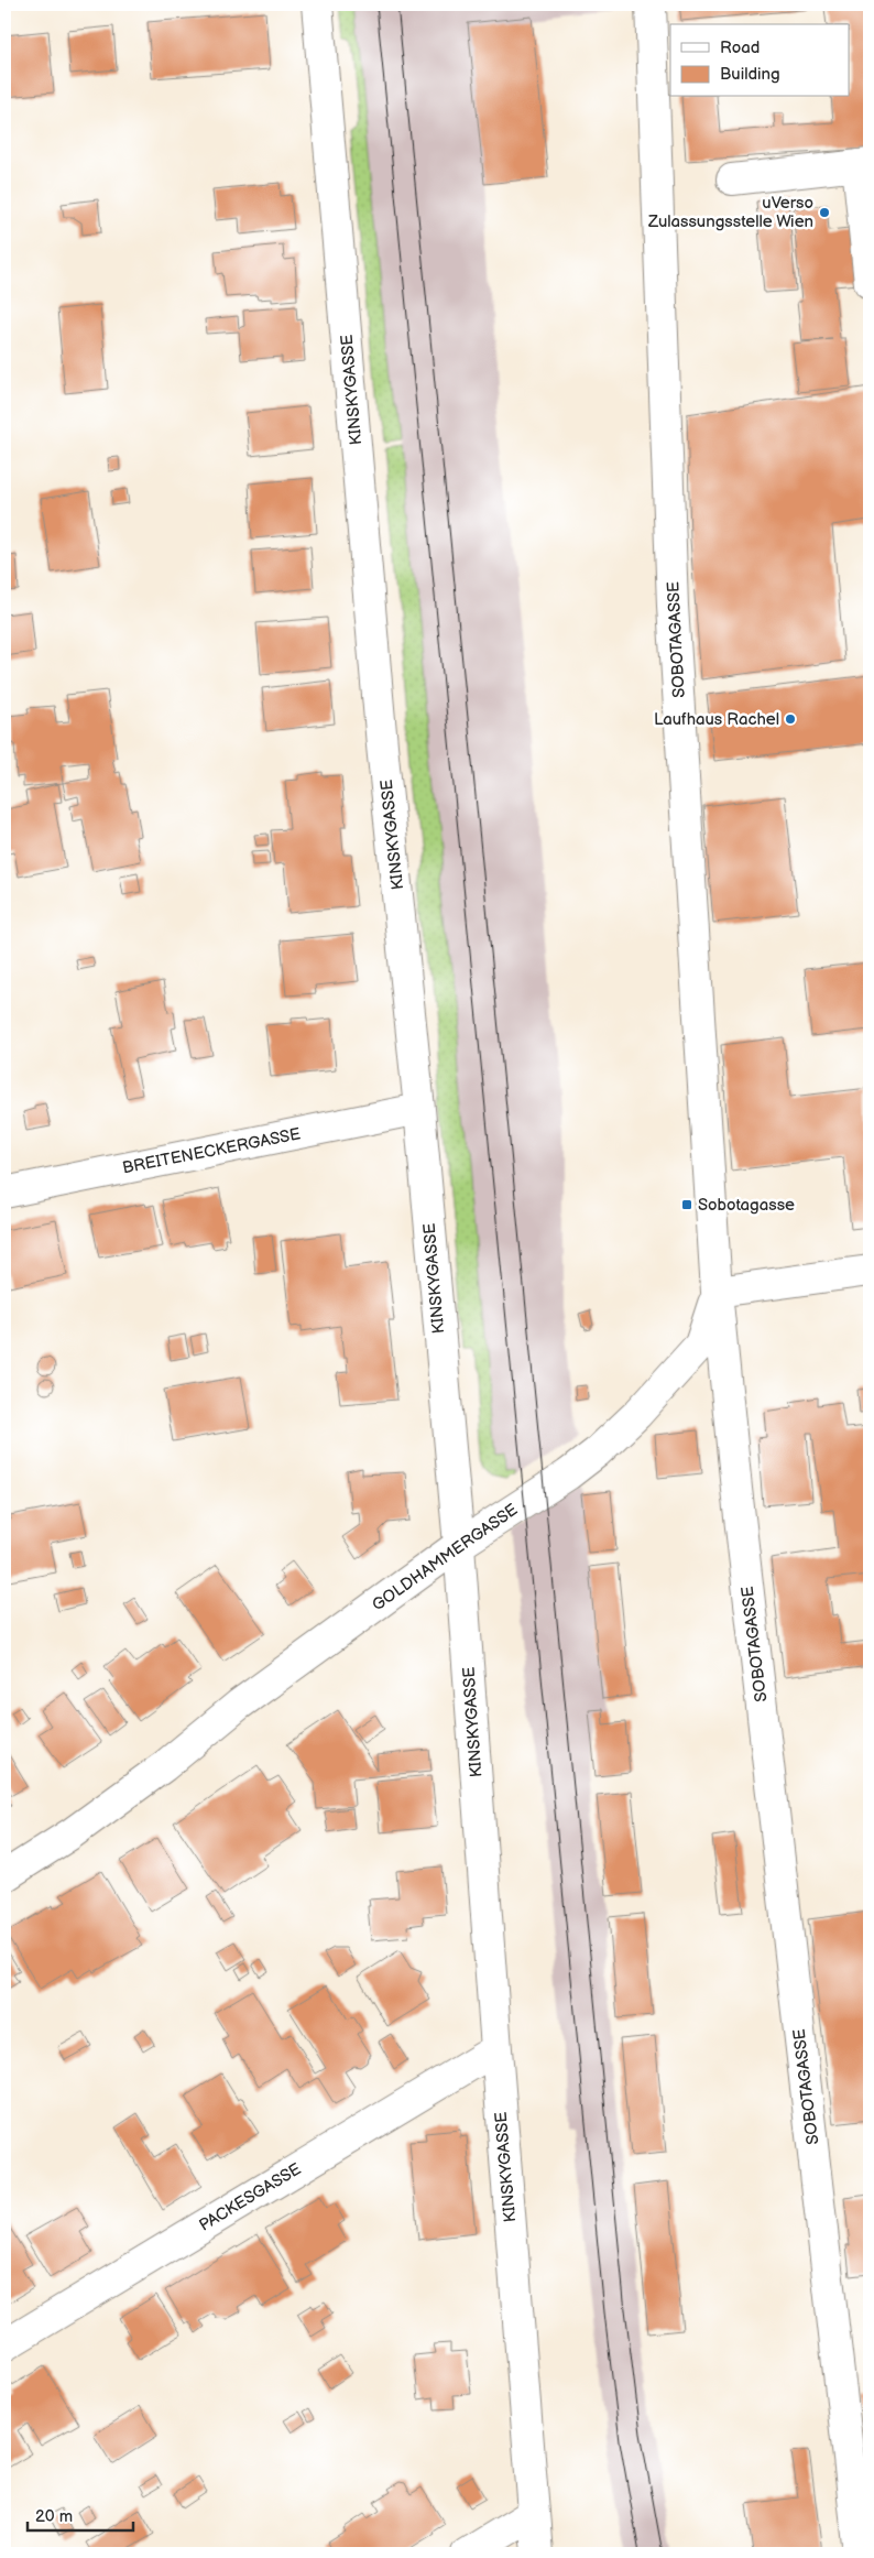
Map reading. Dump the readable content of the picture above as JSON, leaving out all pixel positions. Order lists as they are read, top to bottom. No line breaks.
{"streets":{"street":["KINSKYGASSE","SOBOTAGASSE","BREITENECKERGASSE","GOLDHAMMERGASSE","PACKESGASSE"]},"crossings":[["KINSKYGASSE","BREITENECKERGASSE"],["KINSKYGASSE","GOLDHAMMERGASSE"],["KINSKYGASSE","PACKESGASSE"],["SOBOTAGASSE","GOLDHAMMERGASSE"]],"places":{"other":["uVerso Zulassungsstelle Wien","Laufhaus Rachel"],"transit":["Sobotagasse"]},"legend":["Road","Building"],"scale_bar":"20 m"}
